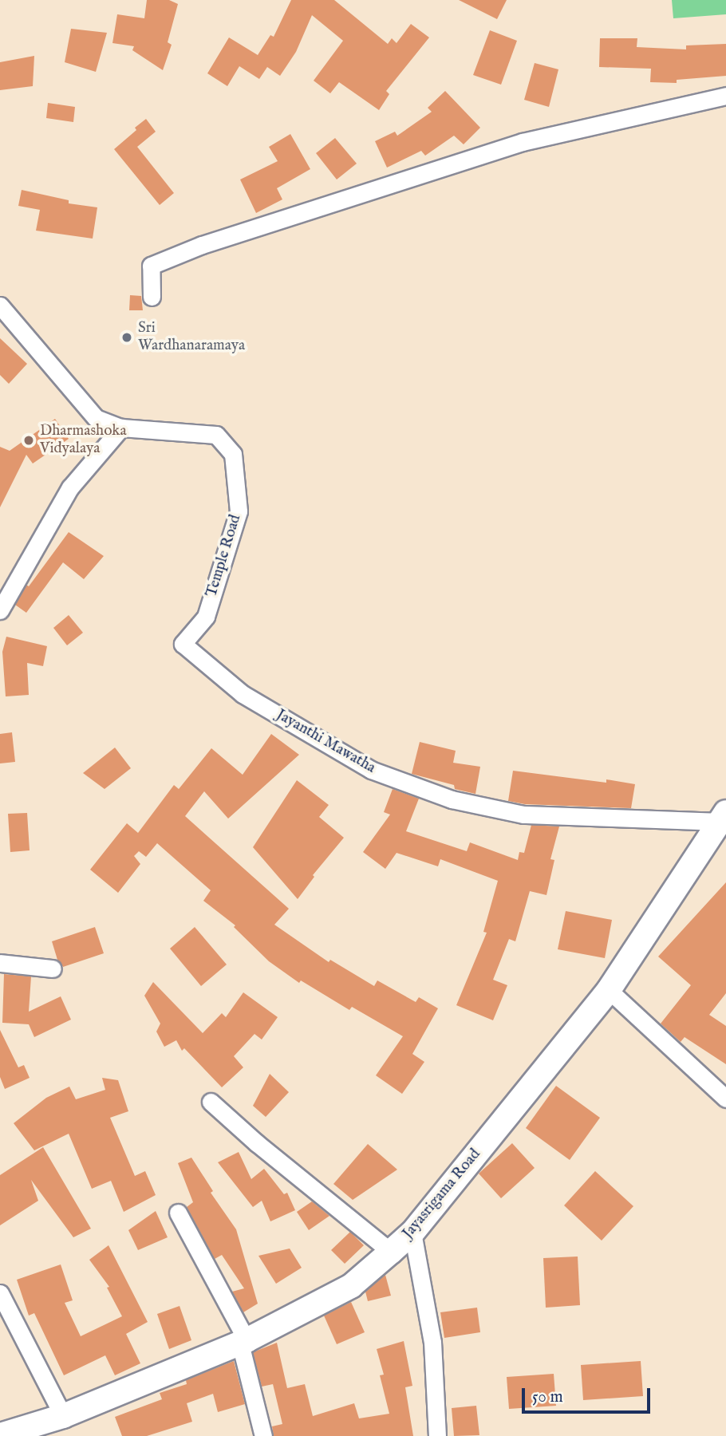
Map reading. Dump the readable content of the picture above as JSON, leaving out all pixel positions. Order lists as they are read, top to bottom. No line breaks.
{"streets":{"street":["Temple Road","Jayanthi Mawatha","Jayasrigama Road"]},"crossings":[["Temple Road","Jayanthi Mawatha"],["Jayanthi Mawatha","Jayasrigama Road"]],"places":["Sri Wardhanaramaya","Dharmashoka Vidyalaya"],"scale_bar":"50 m"}
